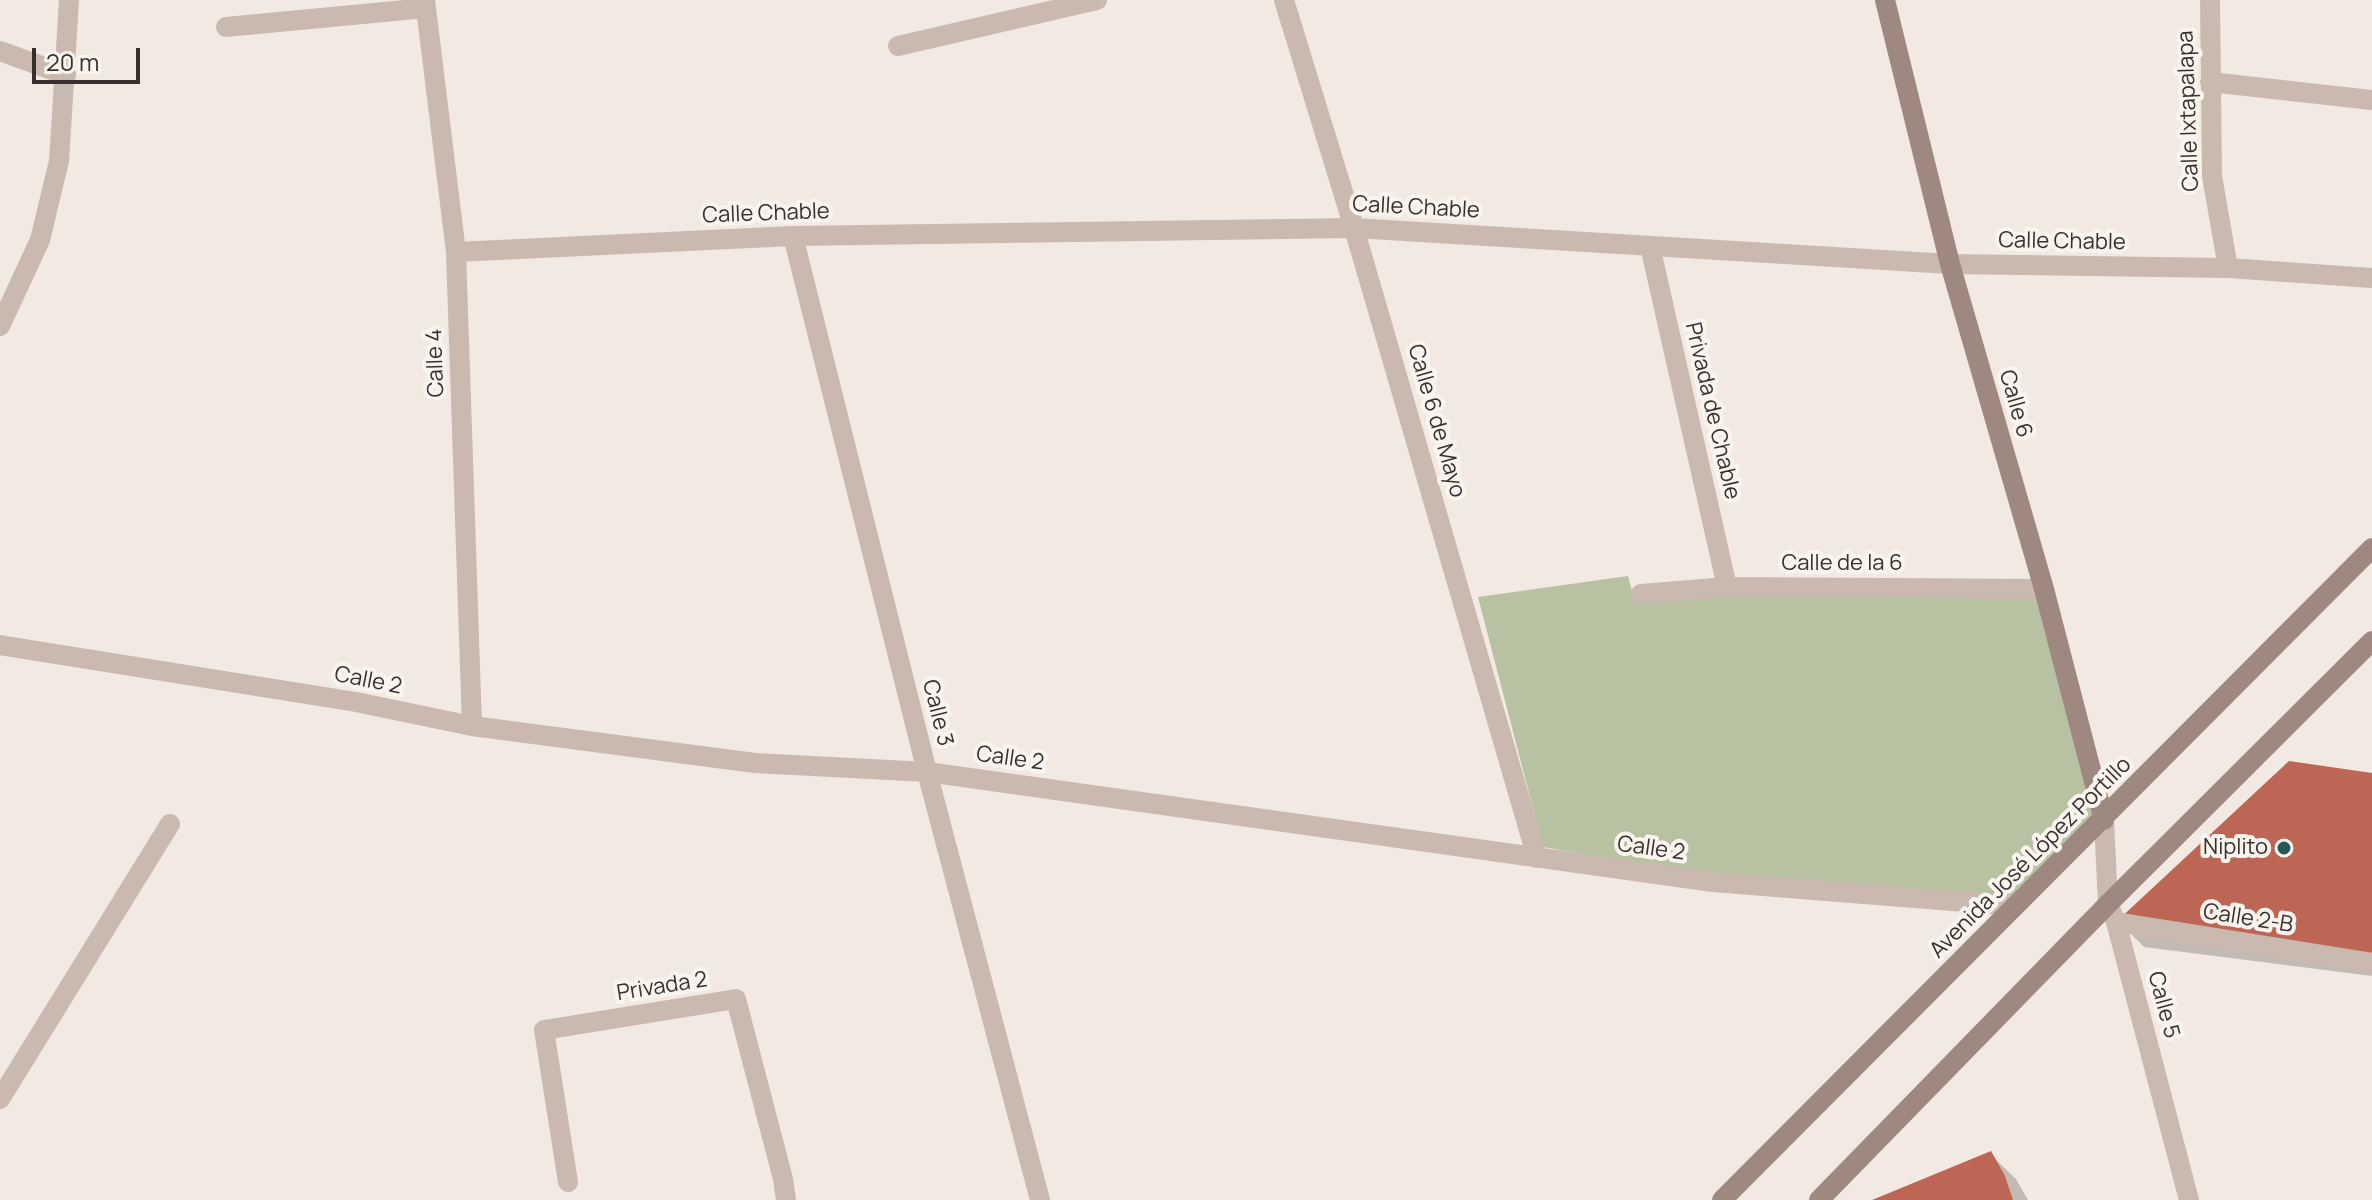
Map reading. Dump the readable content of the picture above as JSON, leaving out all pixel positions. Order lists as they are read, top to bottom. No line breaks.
{"streets":{"main road":["Calle 6","Avenida José López Portillo"],"street":["Calle Ixtapalapa","Calle Chable","Calle 4","Privada de Chable","Calle 6 de Mayo","Calle de la 6","Calle 2","Calle 3","Calle 2-B","Privada 2","Calle 5"]},"crossings":[["Calle Ixtapalapa","Calle Chable"],["Calle Chable","Calle 4"],["Calle Chable","Calle 6"],["Calle Chable","Privada de Chable"],["Calle Chable","Calle 6 de Mayo"],["Calle Chable","Calle 3"],["Calle 4","Calle 2"],["Calle 6","Calle de la 6"],["Calle 6","Avenida José López Portillo"],["Calle 6","Calle 5"],["Privada de Chable","Calle de la 6"],["Calle 6 de Mayo","Calle 2"],["Calle 2","Calle 3"],["Calle 2","Avenida José López Portillo"],["Avenida José López Portillo","Calle 5"],["Calle 2-B","Calle 5"]],"places":["Niplito"],"scale_bar":"20 m"}
